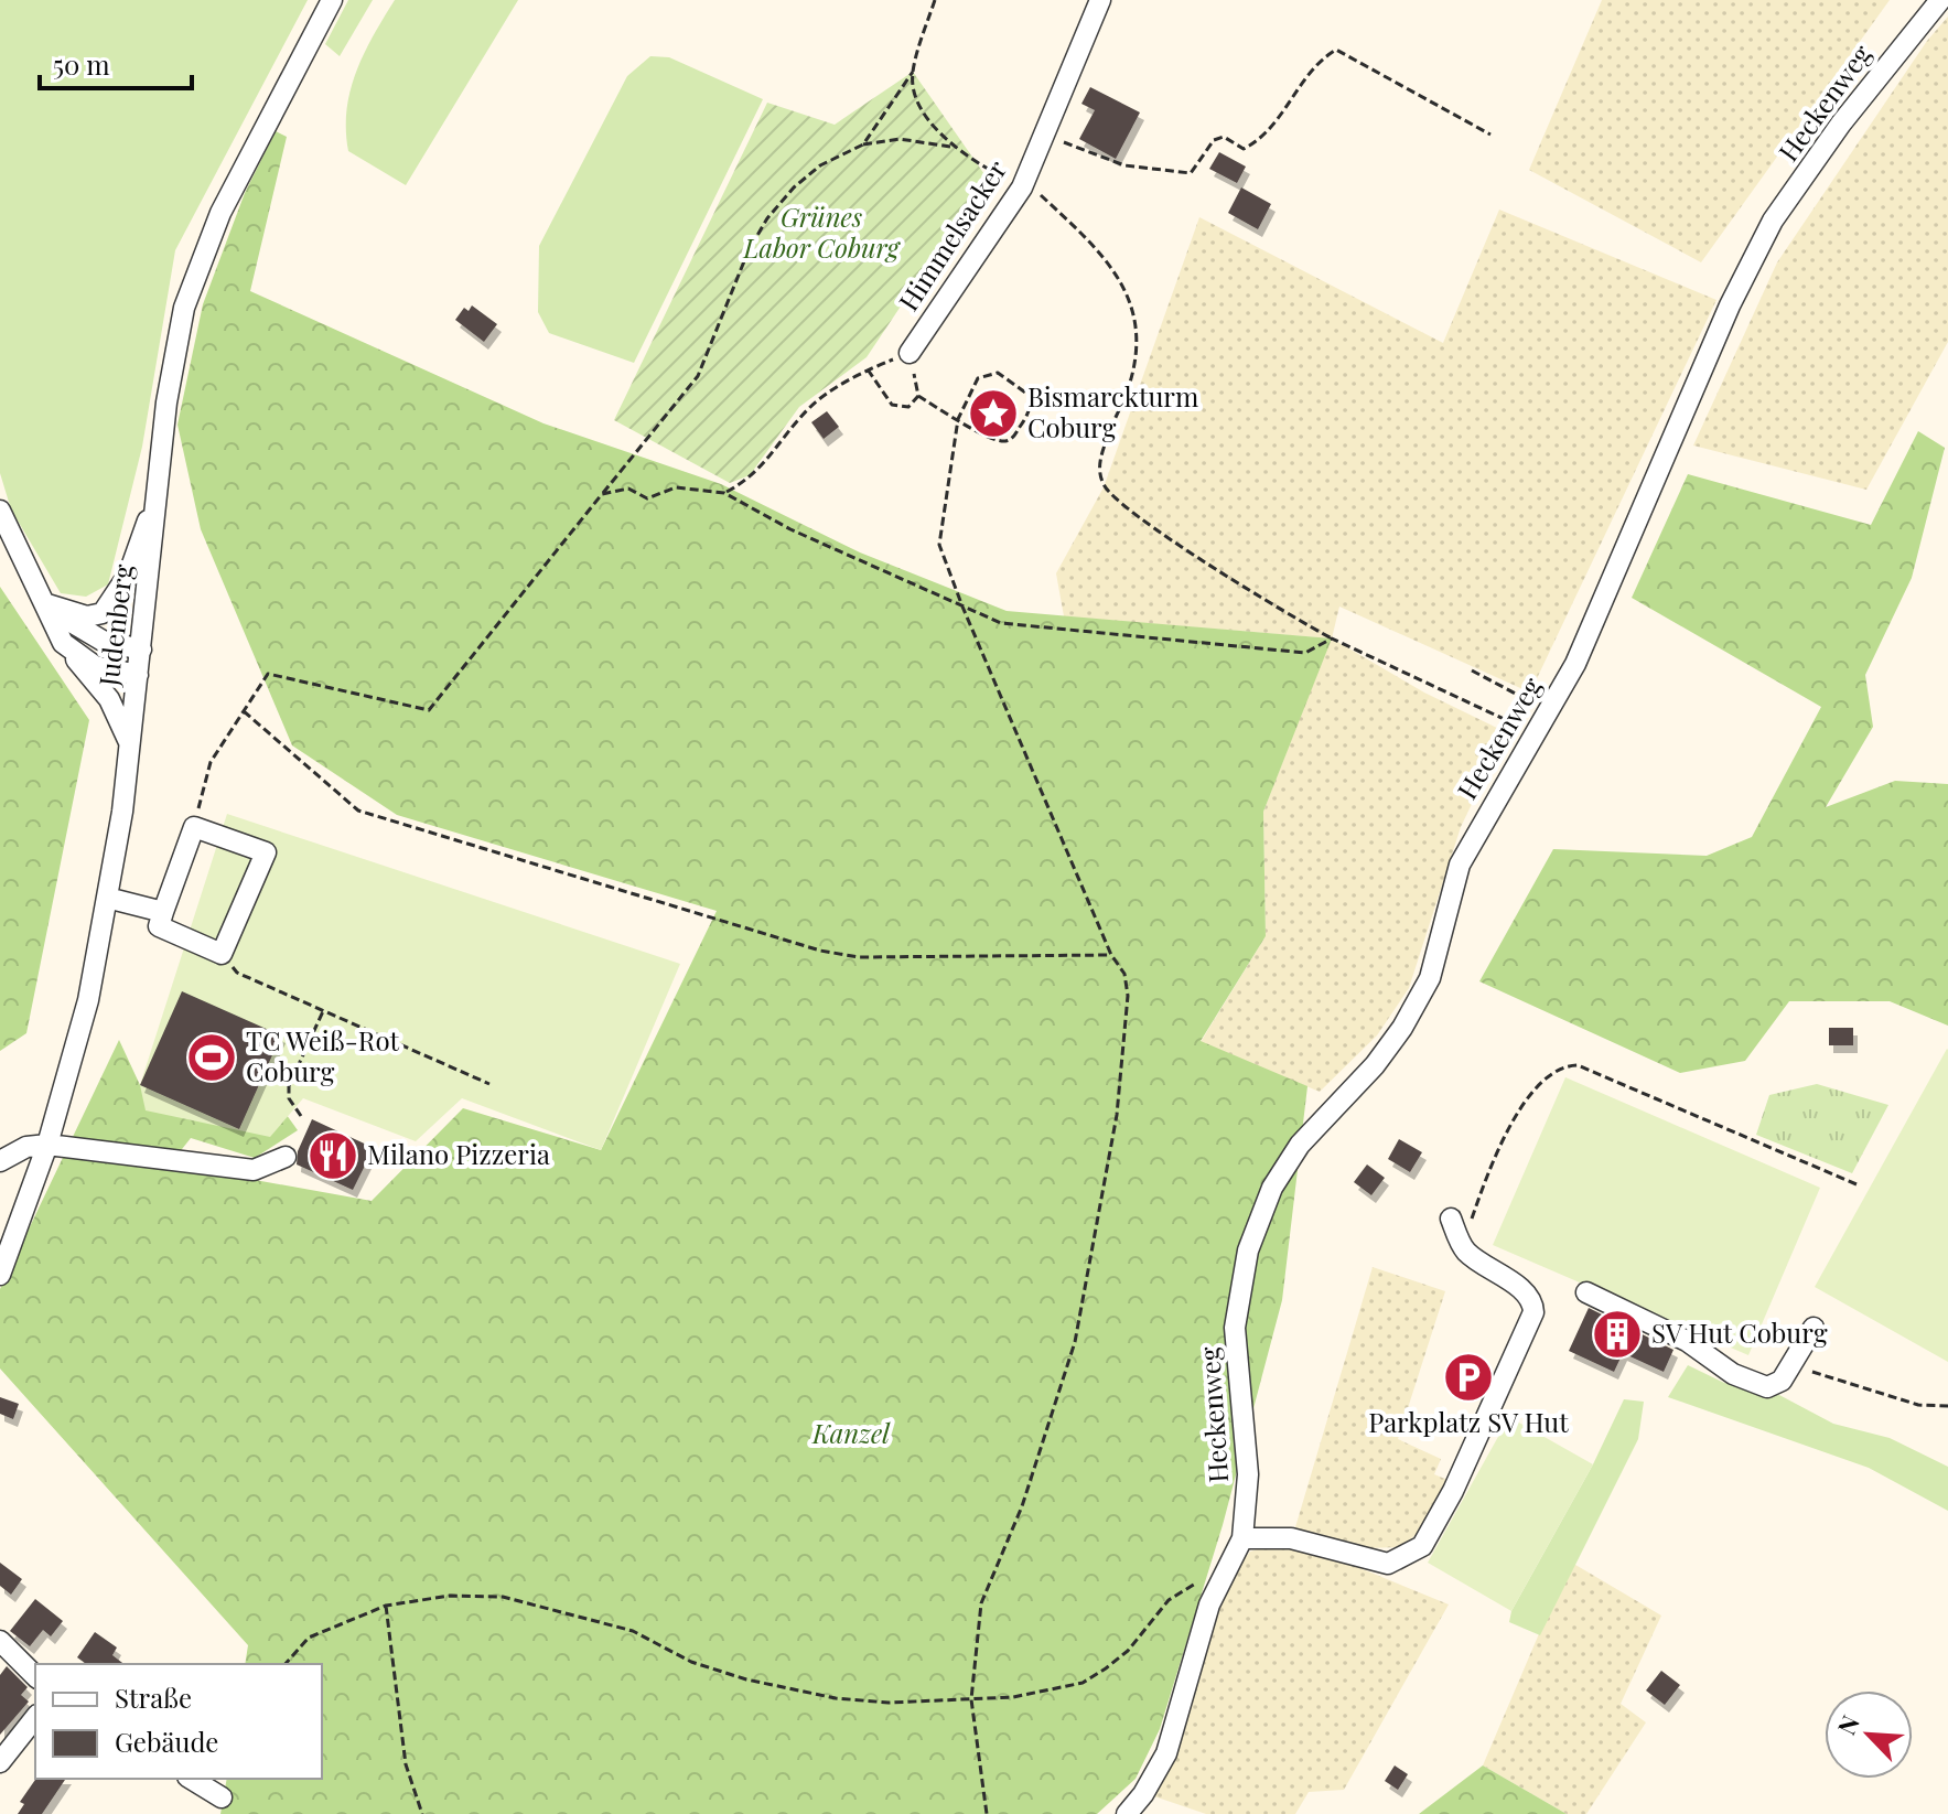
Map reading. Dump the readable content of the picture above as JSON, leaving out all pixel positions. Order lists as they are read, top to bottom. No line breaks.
{"streets":{"street":["Heckenweg","Himmelsacker","Judenberg"]},"parks":["Grünes Labor Coburg","Kanzel"],"places":{"place":["Bismarckturm Coburg"],"sports":["TC Weiß-Rot Coburg"],"restaurant":["Milano Pizzeria"],"building":["SV Hut Coburg"],"parking":["Parkplatz SV Hut"]},"legend":["Straße","Gebäude"],"scale_bar":"50 m","north":"top left"}
